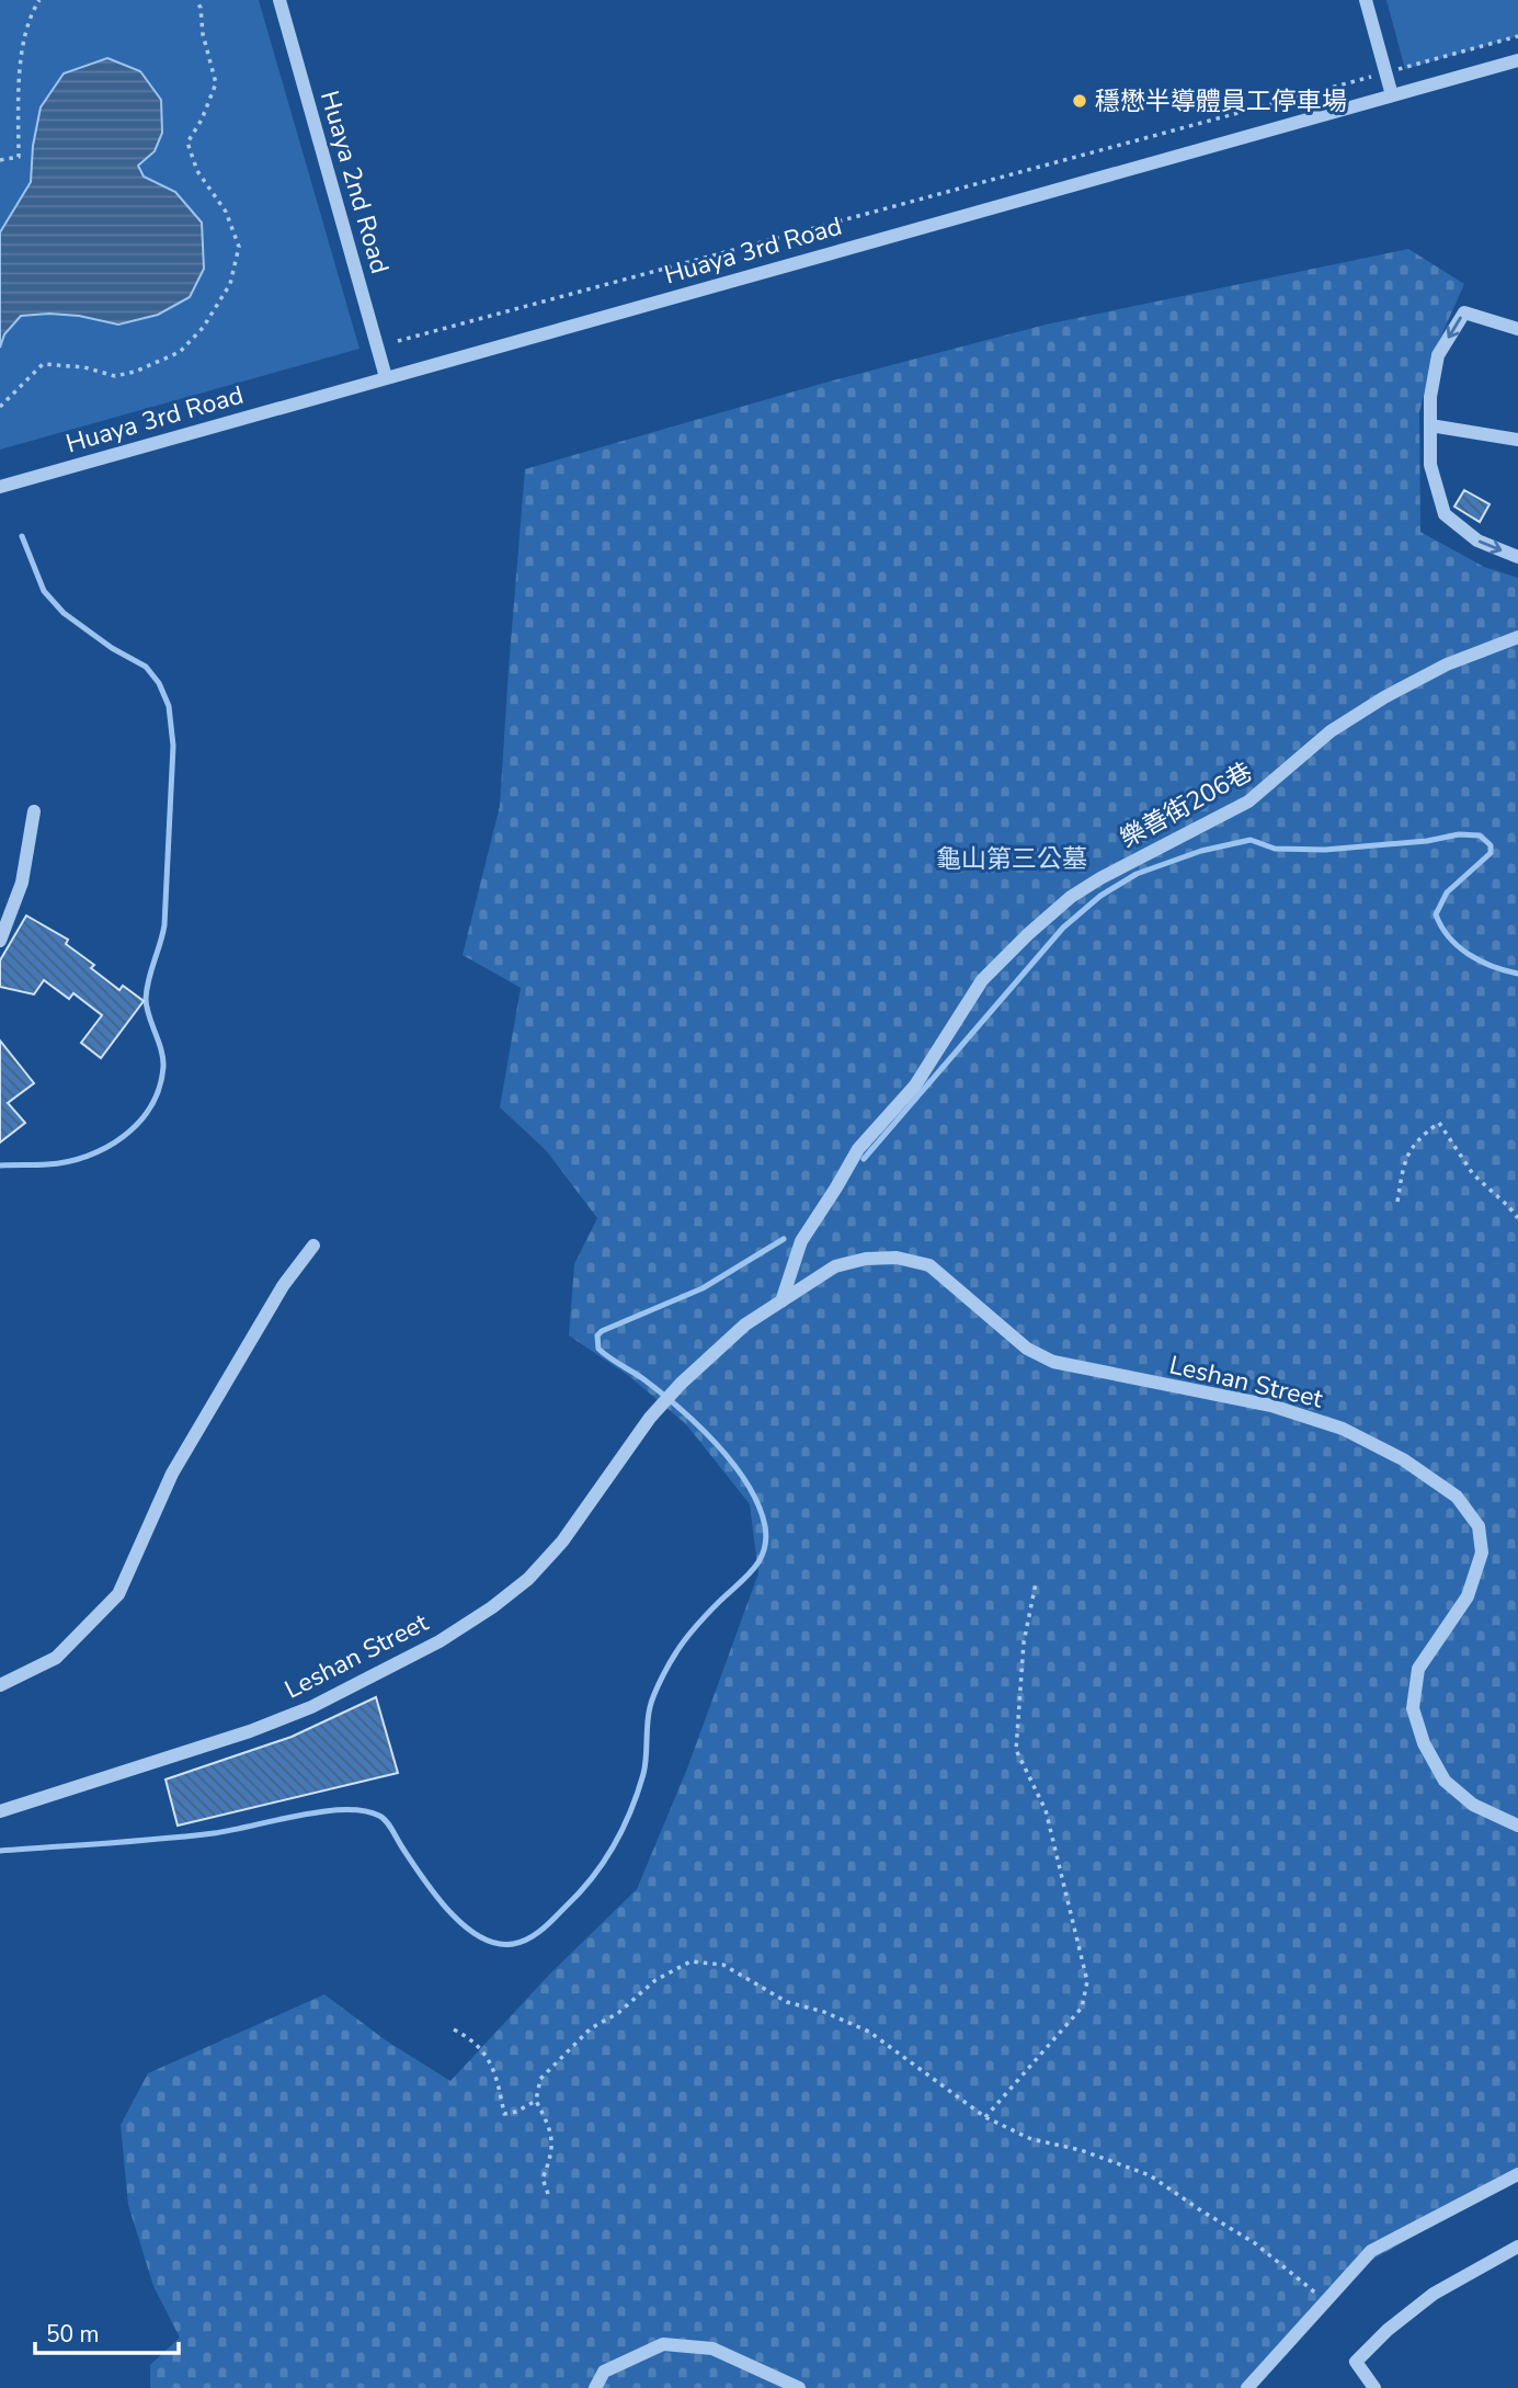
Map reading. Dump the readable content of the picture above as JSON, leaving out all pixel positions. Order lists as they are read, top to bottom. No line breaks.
{"streets":{"street":["Huaya 2nd Road","Huaya 3rd Road","樂善街206巷","Leshan Street"]},"crossings":[["Huaya 2nd Road","Huaya 3rd Road"],["樂善街206巷","Leshan Street"]],"parks":["龜山第三公墓"],"places":["穩懋半導體員工停車場"],"scale_bar":"50 m"}
